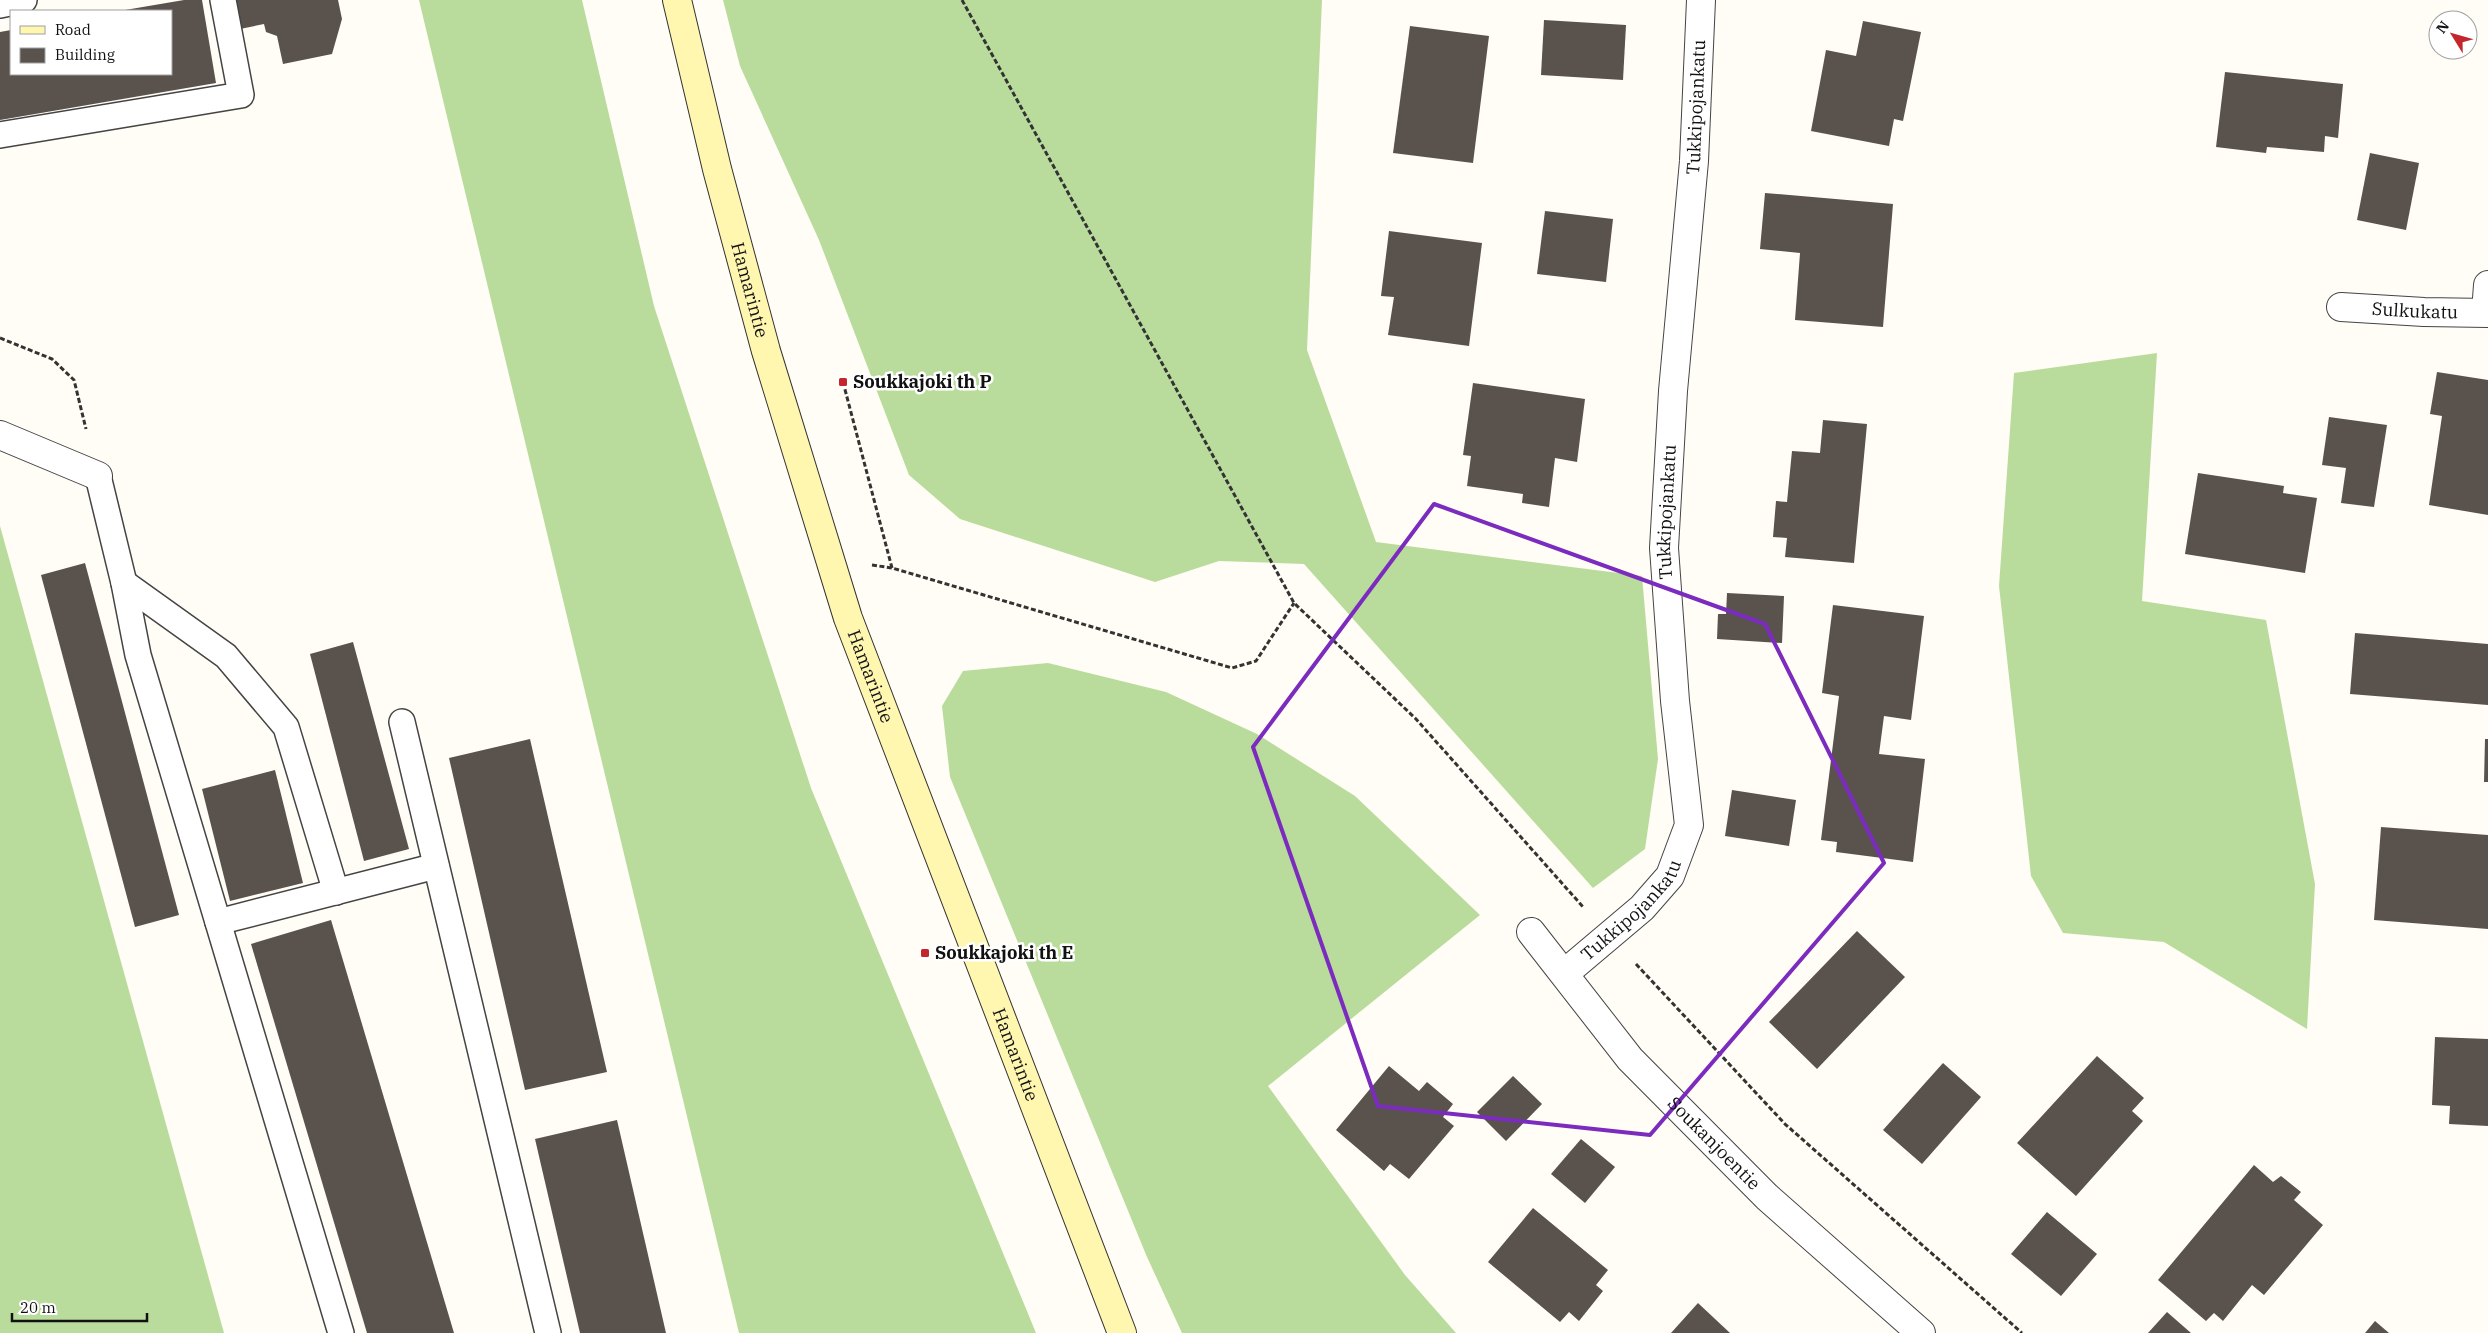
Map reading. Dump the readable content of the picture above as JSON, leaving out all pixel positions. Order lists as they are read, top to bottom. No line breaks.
{"streets":{"main road":["Hamarintie"],"street":["Tukkipojankatu","Sulkukatu","Soukanjoentie"]},"crossings":[["Tukkipojankatu","Soukanjoentie"]],"places":{"transit":["Soukkajoki th P","Soukkajoki th E"]},"legend":["Road","Building"],"scale_bar":"20 m","north":"top left"}
